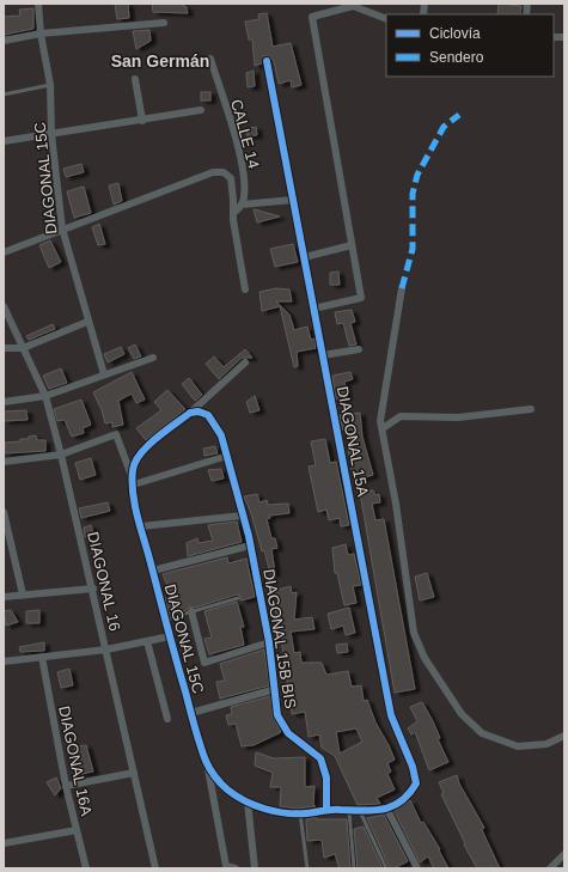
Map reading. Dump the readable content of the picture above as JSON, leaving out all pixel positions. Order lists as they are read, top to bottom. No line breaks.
{"streets":{"street":["CALLE 14","DIAGONAL 15C","DIAGONAL 15A","DIAGONAL 16","DIAGONAL 15B BIS","DIAGONAL 16A"]},"crossings":[["DIAGONAL 15C","DIAGONAL 15A"],["DIAGONAL 15C","DIAGONAL 16"],["DIAGONAL 15C","DIAGONAL 15B BIS"]],"districts":["San Germán"],"legend":["Ciclovía","Sendero"]}
